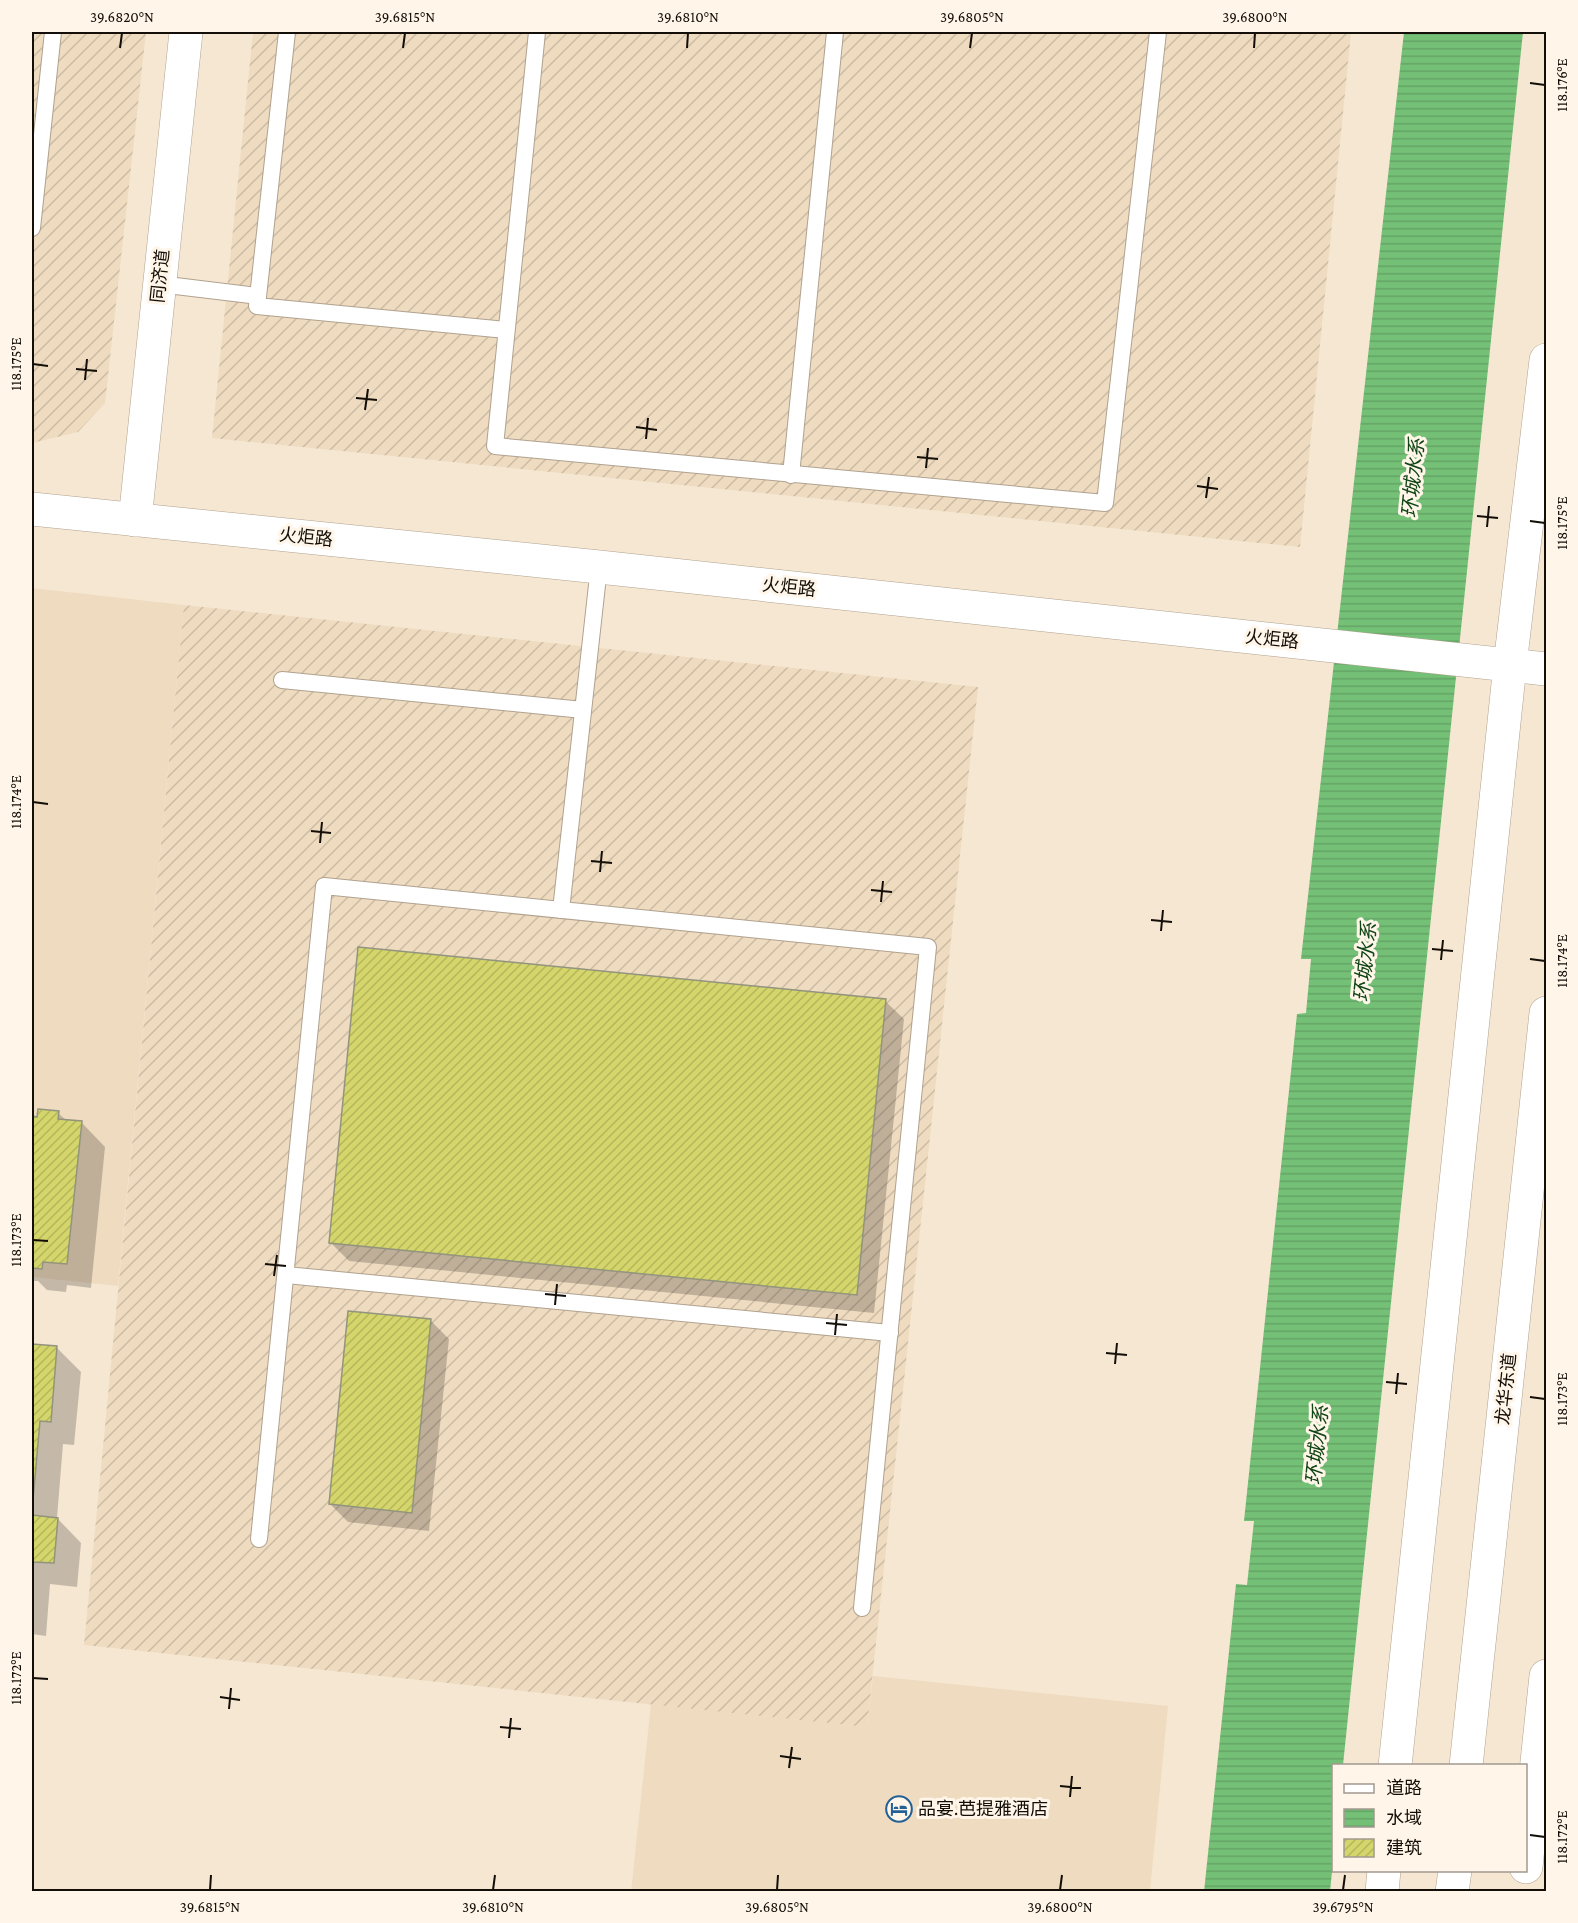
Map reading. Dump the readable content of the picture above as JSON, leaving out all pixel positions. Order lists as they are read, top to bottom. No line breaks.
{"streets":{"street":["同济道","火炬路","龙华东道"]},"crossings":[["同济道","火炬路"]],"water":["环城水系"],"places":{"hotel":["品宴.芭提雅酒店"]},"legend":["道路","水域","建筑"],"coordinates":["39.6820°N","39.6815°N","39.6810°N","39.6805°N","39.6800°N","118.176°E","118.175°E","118.174°E","118.173°E","118.172°E","39.6795°N"]}
